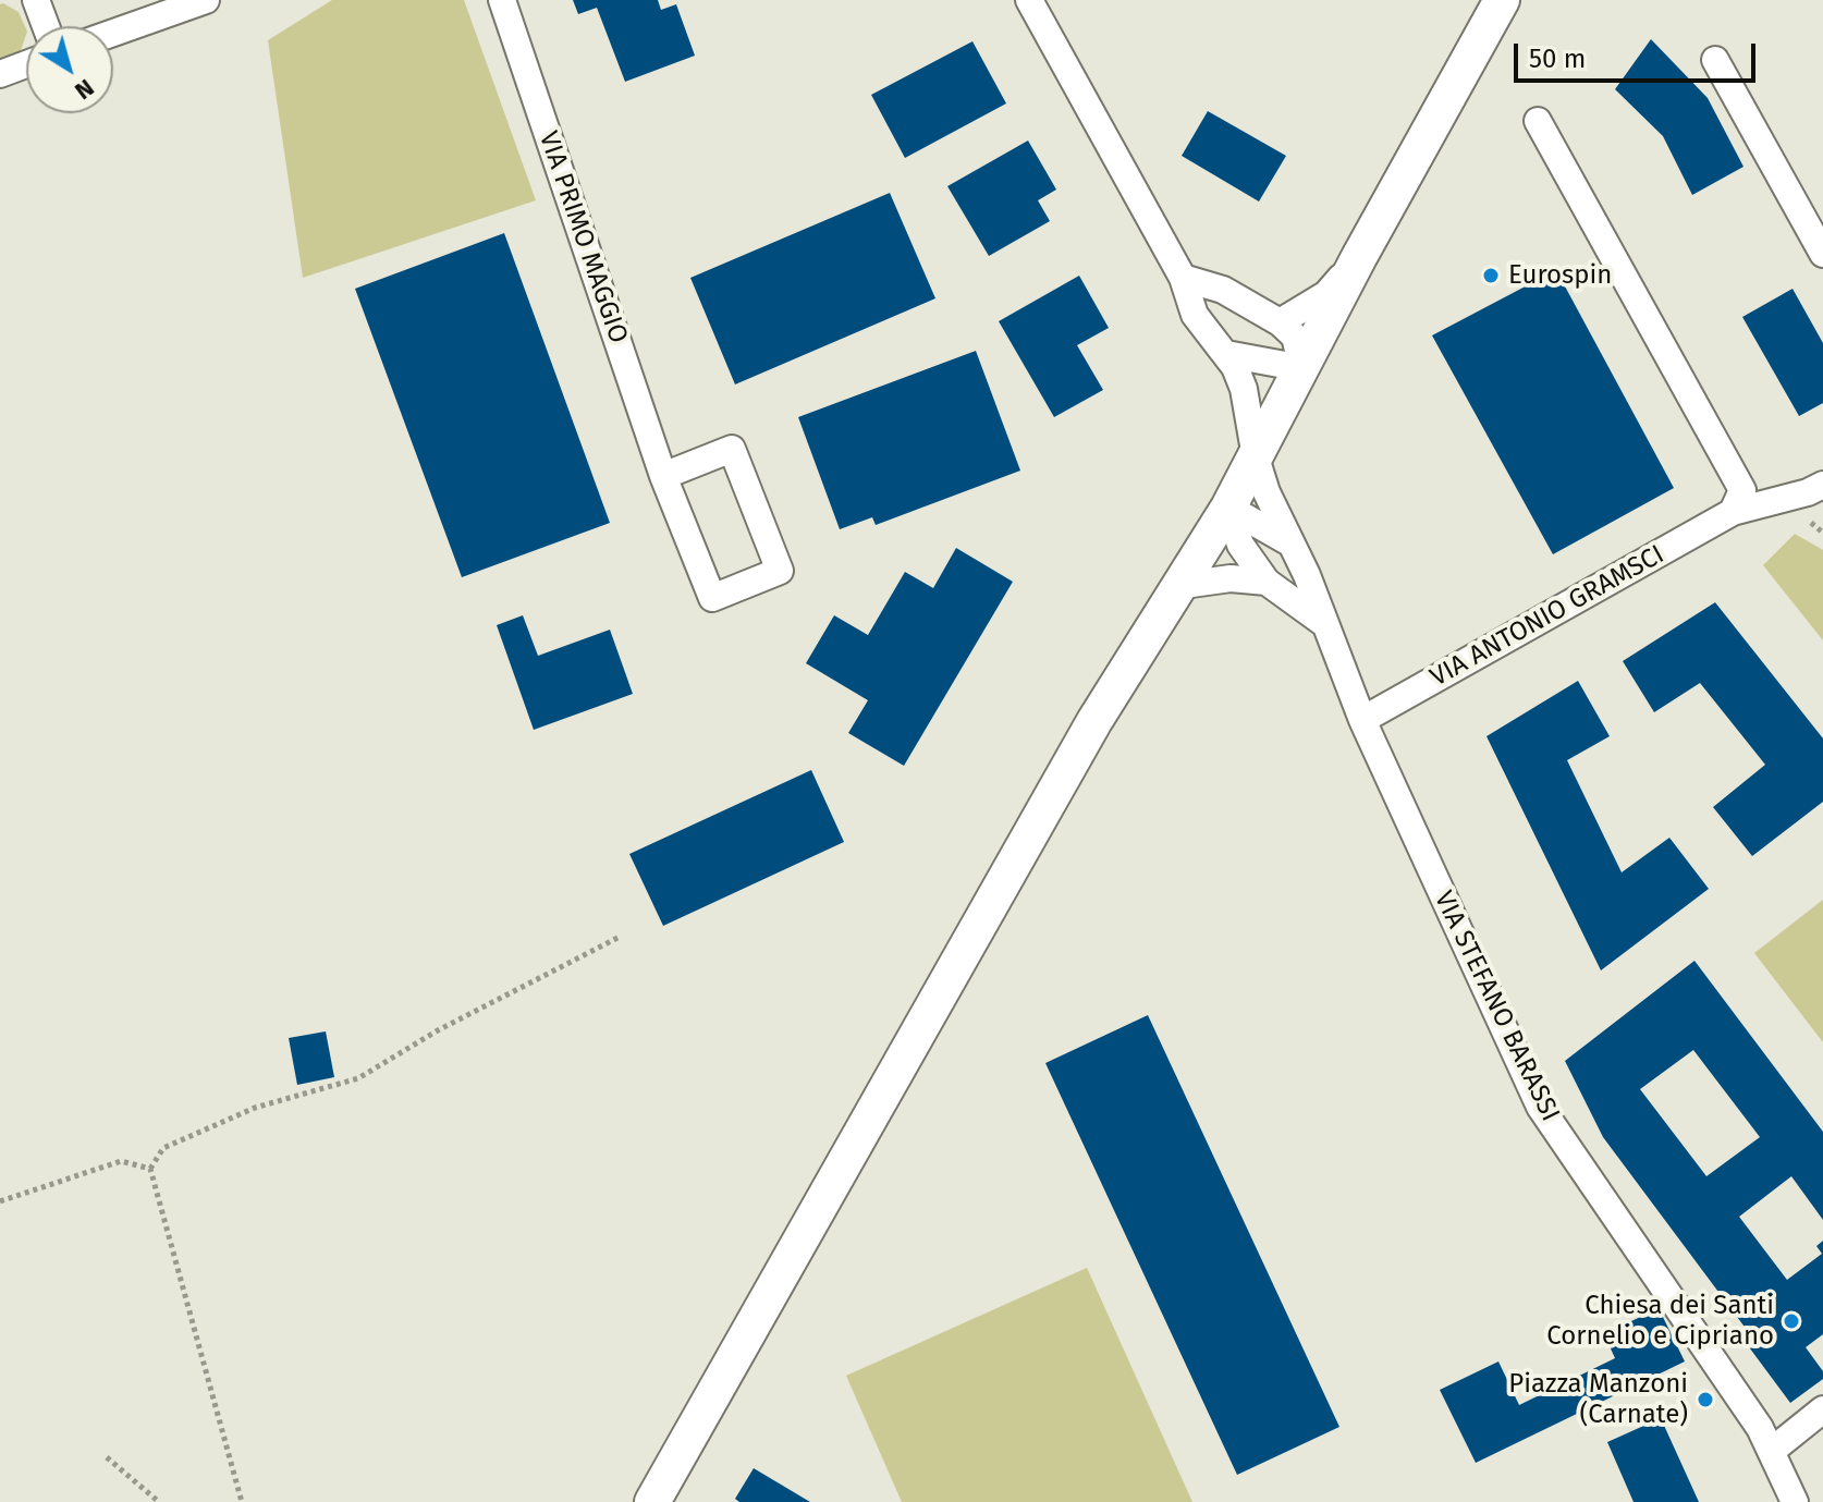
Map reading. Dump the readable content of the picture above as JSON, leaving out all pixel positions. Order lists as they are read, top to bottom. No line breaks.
{"streets":{"street":["VIA PRIMO MAGGIO","VIA ANTONIO GRAMSCI","VIA STEFANO BARASSI"]},"crossings":[["VIA ANTONIO GRAMSCI","VIA STEFANO BARASSI"]],"places":["Eurospin","Chiesa dei Santi Cornelio e Cipriano","Piazza Manzoni (Carnate)"],"scale_bar":"50 m","north":"bottom right"}
